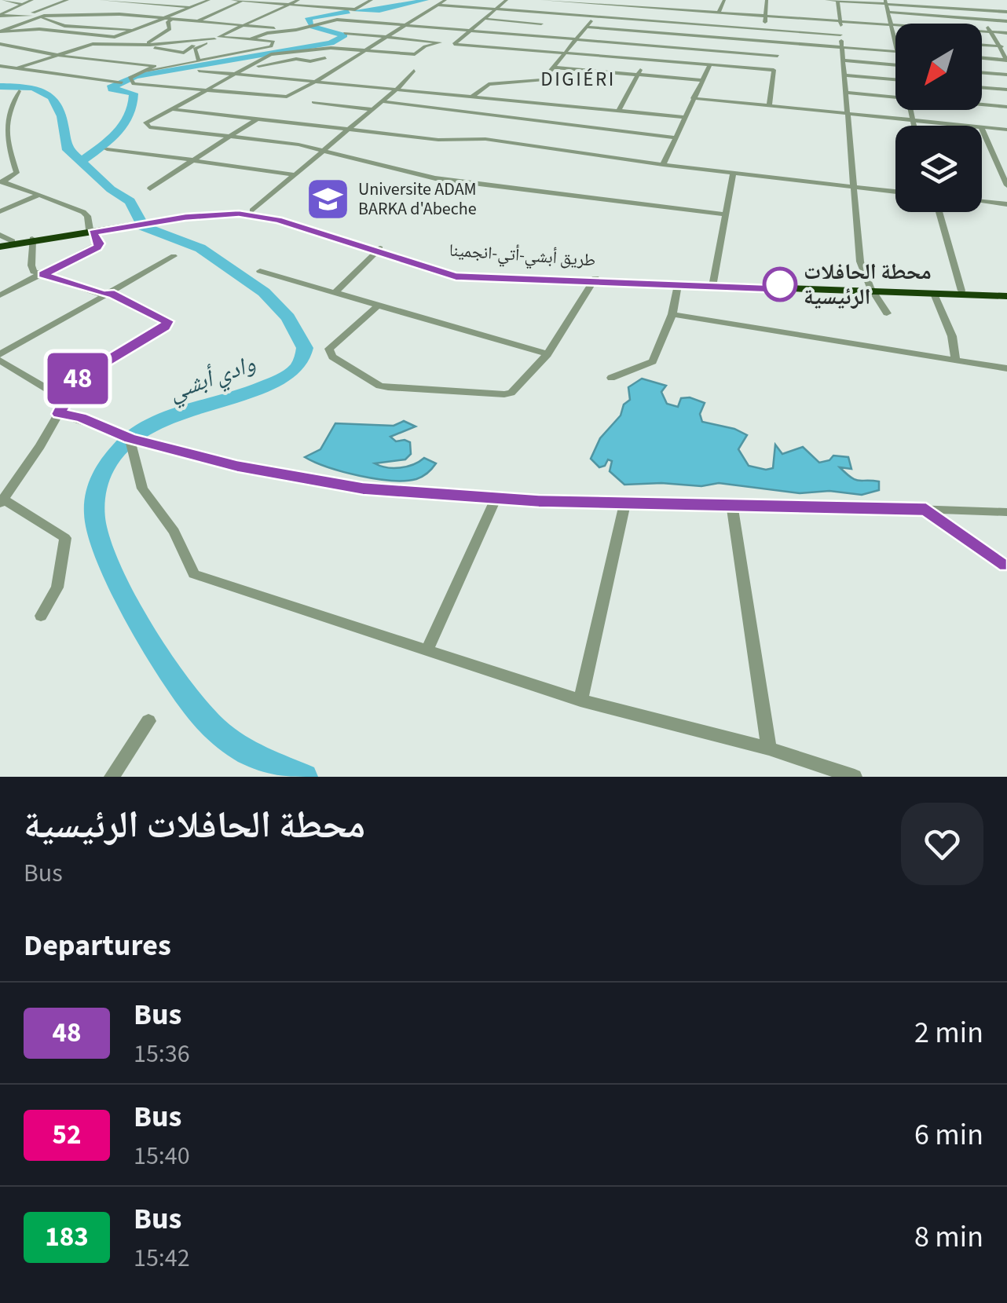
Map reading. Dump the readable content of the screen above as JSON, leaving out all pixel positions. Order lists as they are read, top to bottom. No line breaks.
{"streets":{"highway":["طريق أبشي-أتي-انجمينا"]},"districts":["DIGIÉRI"],"water":["وادي أبشي"],"places":{"school or university":["Universite ADAM BARKA d'Abeche"],"other":["محطة الحافلات الرئيسية"]},"lines":["bus line 48"],"north":"bottom left","page":{"on_map":"48","heading":[["محطة الحافلات الرئيسية","Bus"],"Departures"],"list":[{"mark":"48","name":"Bus","note":"15:36","value":"2 min"},{"mark":"52","name":"Bus","note":"15:40","value":"6 min"},{"mark":"183","name":"Bus","note":"15:42","value":"8 min"}]}}
